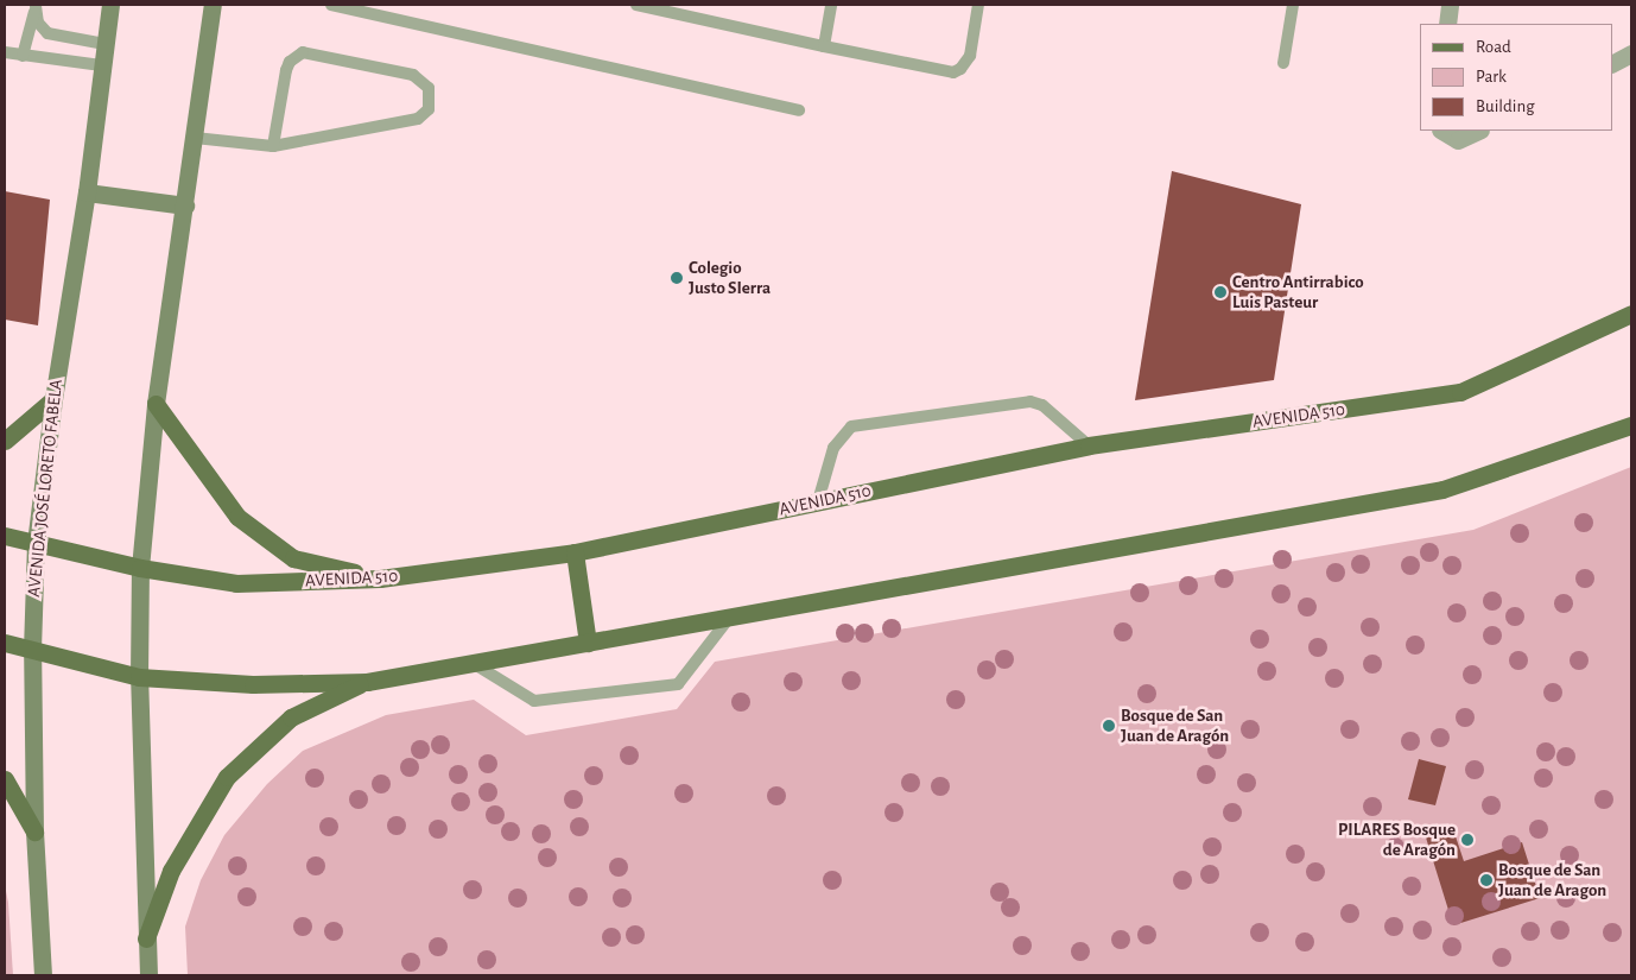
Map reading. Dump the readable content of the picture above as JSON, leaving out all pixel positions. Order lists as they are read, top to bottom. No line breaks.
{"streets":{"main road":["AVENIDA 510","AVENIDA JOSÉ LORETO FABELA"]},"crossings":[["AVENIDA 510","AVENIDA JOSÉ LORETO FABELA"]],"places":["Colegio Justo SIerra","Centro Antirrabico Luis Pasteur","Bosque de San Juan de Aragón","PILARES Bosque de Aragón","Bosque de San Juan de Aragon"],"legend":["Road","Park","Building"]}
